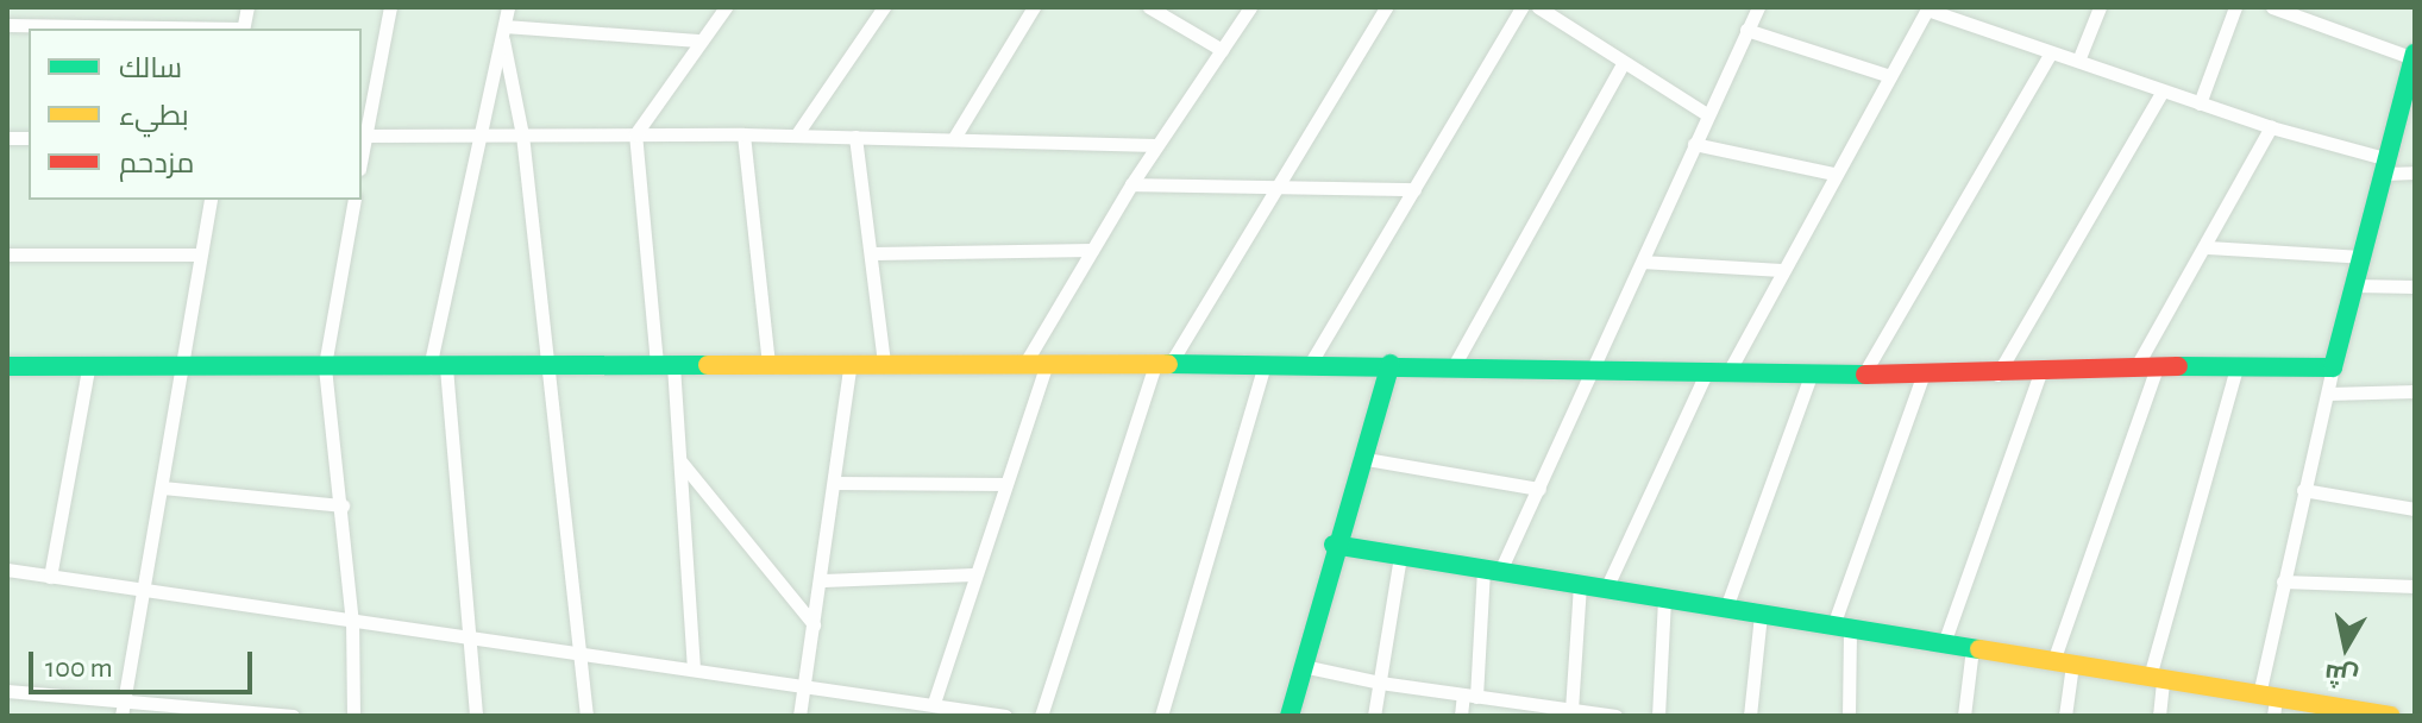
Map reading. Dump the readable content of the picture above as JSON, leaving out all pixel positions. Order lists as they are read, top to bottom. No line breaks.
{"legend":["سالك","بطيء","مزدحم"],"scale_bar":"100 m","north":"bottom"}
